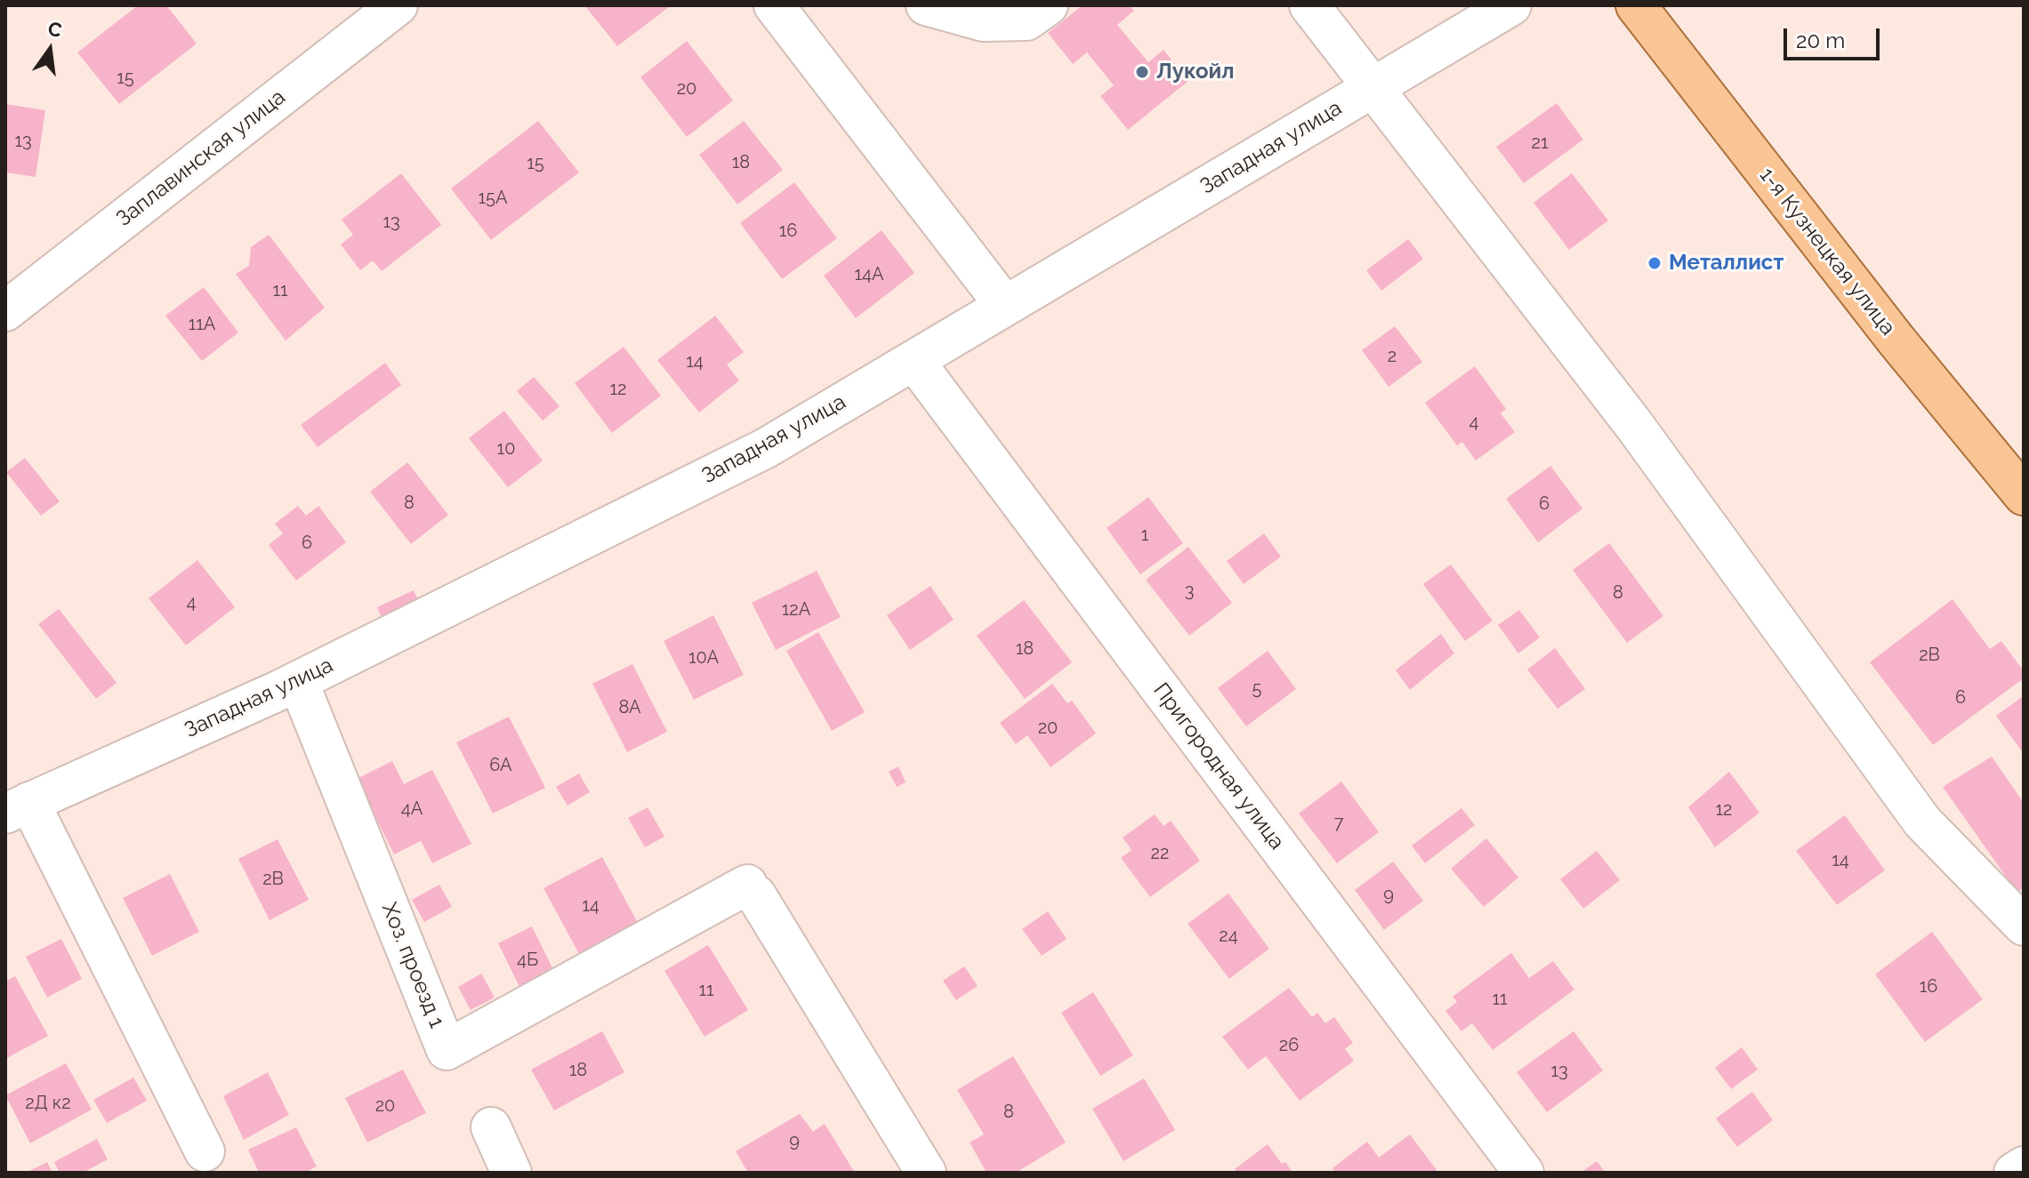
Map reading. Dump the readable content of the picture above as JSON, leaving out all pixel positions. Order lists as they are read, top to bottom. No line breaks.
{"streets":{"main road":["1-я Кузнецкая улица"],"street":["Западная улица","Заплавинская улица","Пригородная улица","Хоз. проезд 1"]},"crossings":[["Западная улица","Пригородная улица"],["Западная улица","Хоз. проезд 1"]],"places":["Лукойл","Металлист"],"house_numbers":["15","20","13","21","18","15","15А","13","16","14А","11","11А","2","14","12","4","10","8","6","1","6","3","8","4","12А","18","2В","10А","5","6","8А","20","6А","4А","12","7","22","14","2В","9","14","24","4Б","16","11","11","26","18","13","2Д к2","20","8","9"],"scale_bar":"20 m","north":"top"}
